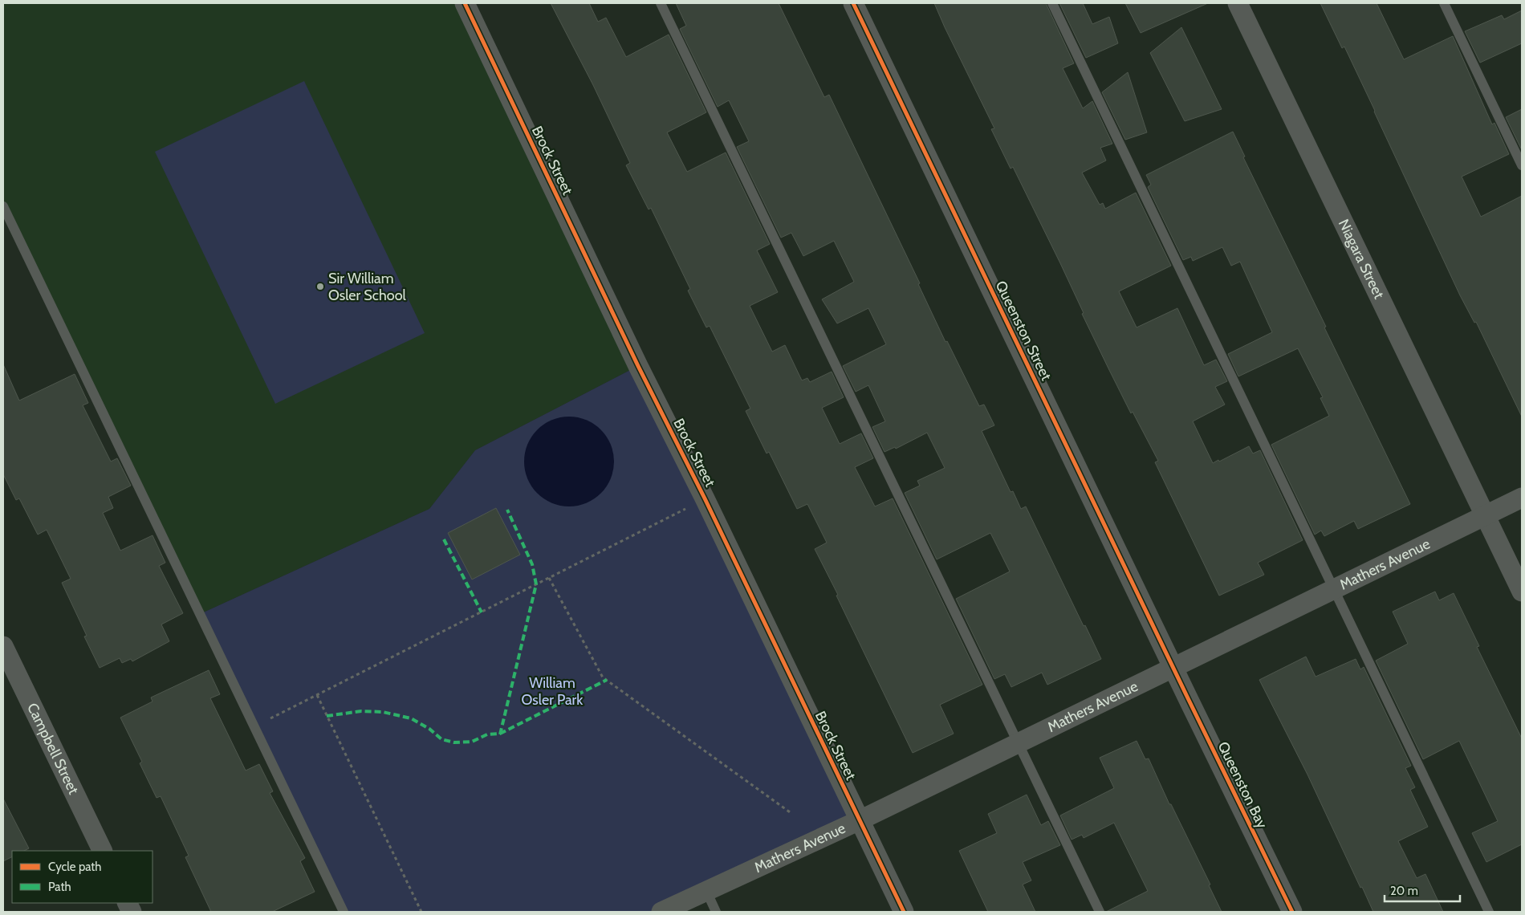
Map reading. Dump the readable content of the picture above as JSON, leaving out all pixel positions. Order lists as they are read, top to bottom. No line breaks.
{"streets":{"street":["Brock Street","Niagara Street","Queenston Street","Mathers Avenue","Campbell Street","Queenston Bay"]},"crossings":[["Brock Street","Mathers Avenue"],["Niagara Street","Mathers Avenue"],["Queenston Street","Mathers Avenue"],["Queenston Street","Queenston Bay"],["Mathers Avenue","Queenston Bay"]],"parks":["William Osler Park"],"places":["Sir William Osler School"],"legend":["Cycle path","Path"],"scale_bar":"20 m"}
